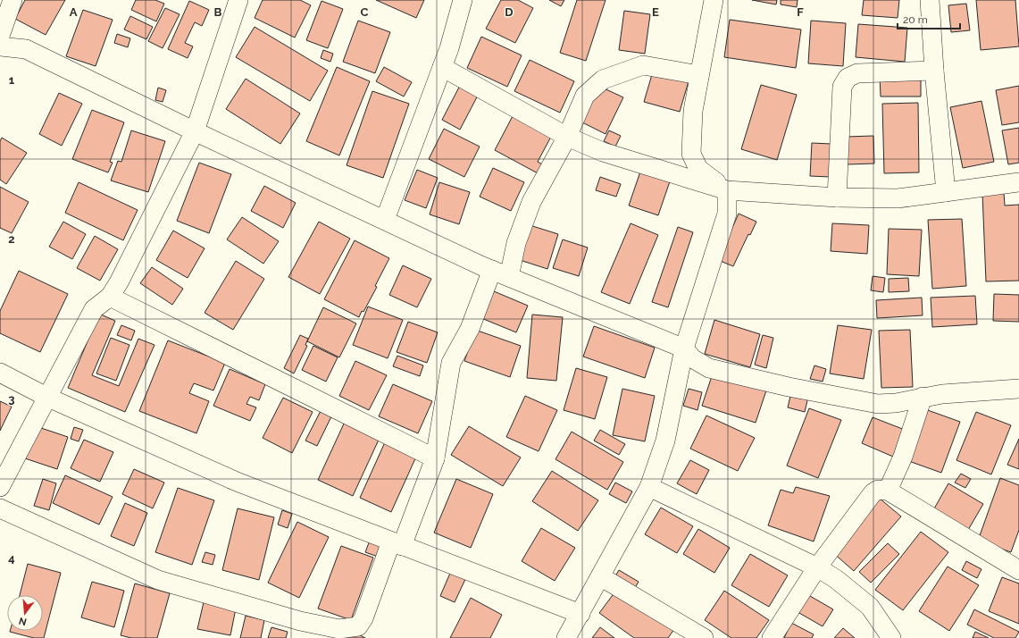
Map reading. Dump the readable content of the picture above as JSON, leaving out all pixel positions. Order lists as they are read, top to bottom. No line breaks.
{"scale_bar":"20 m","north":"bottom","grid":{"columns":["A","B","C","D","E","F"],"rows":["1","2","3","4"]}}
